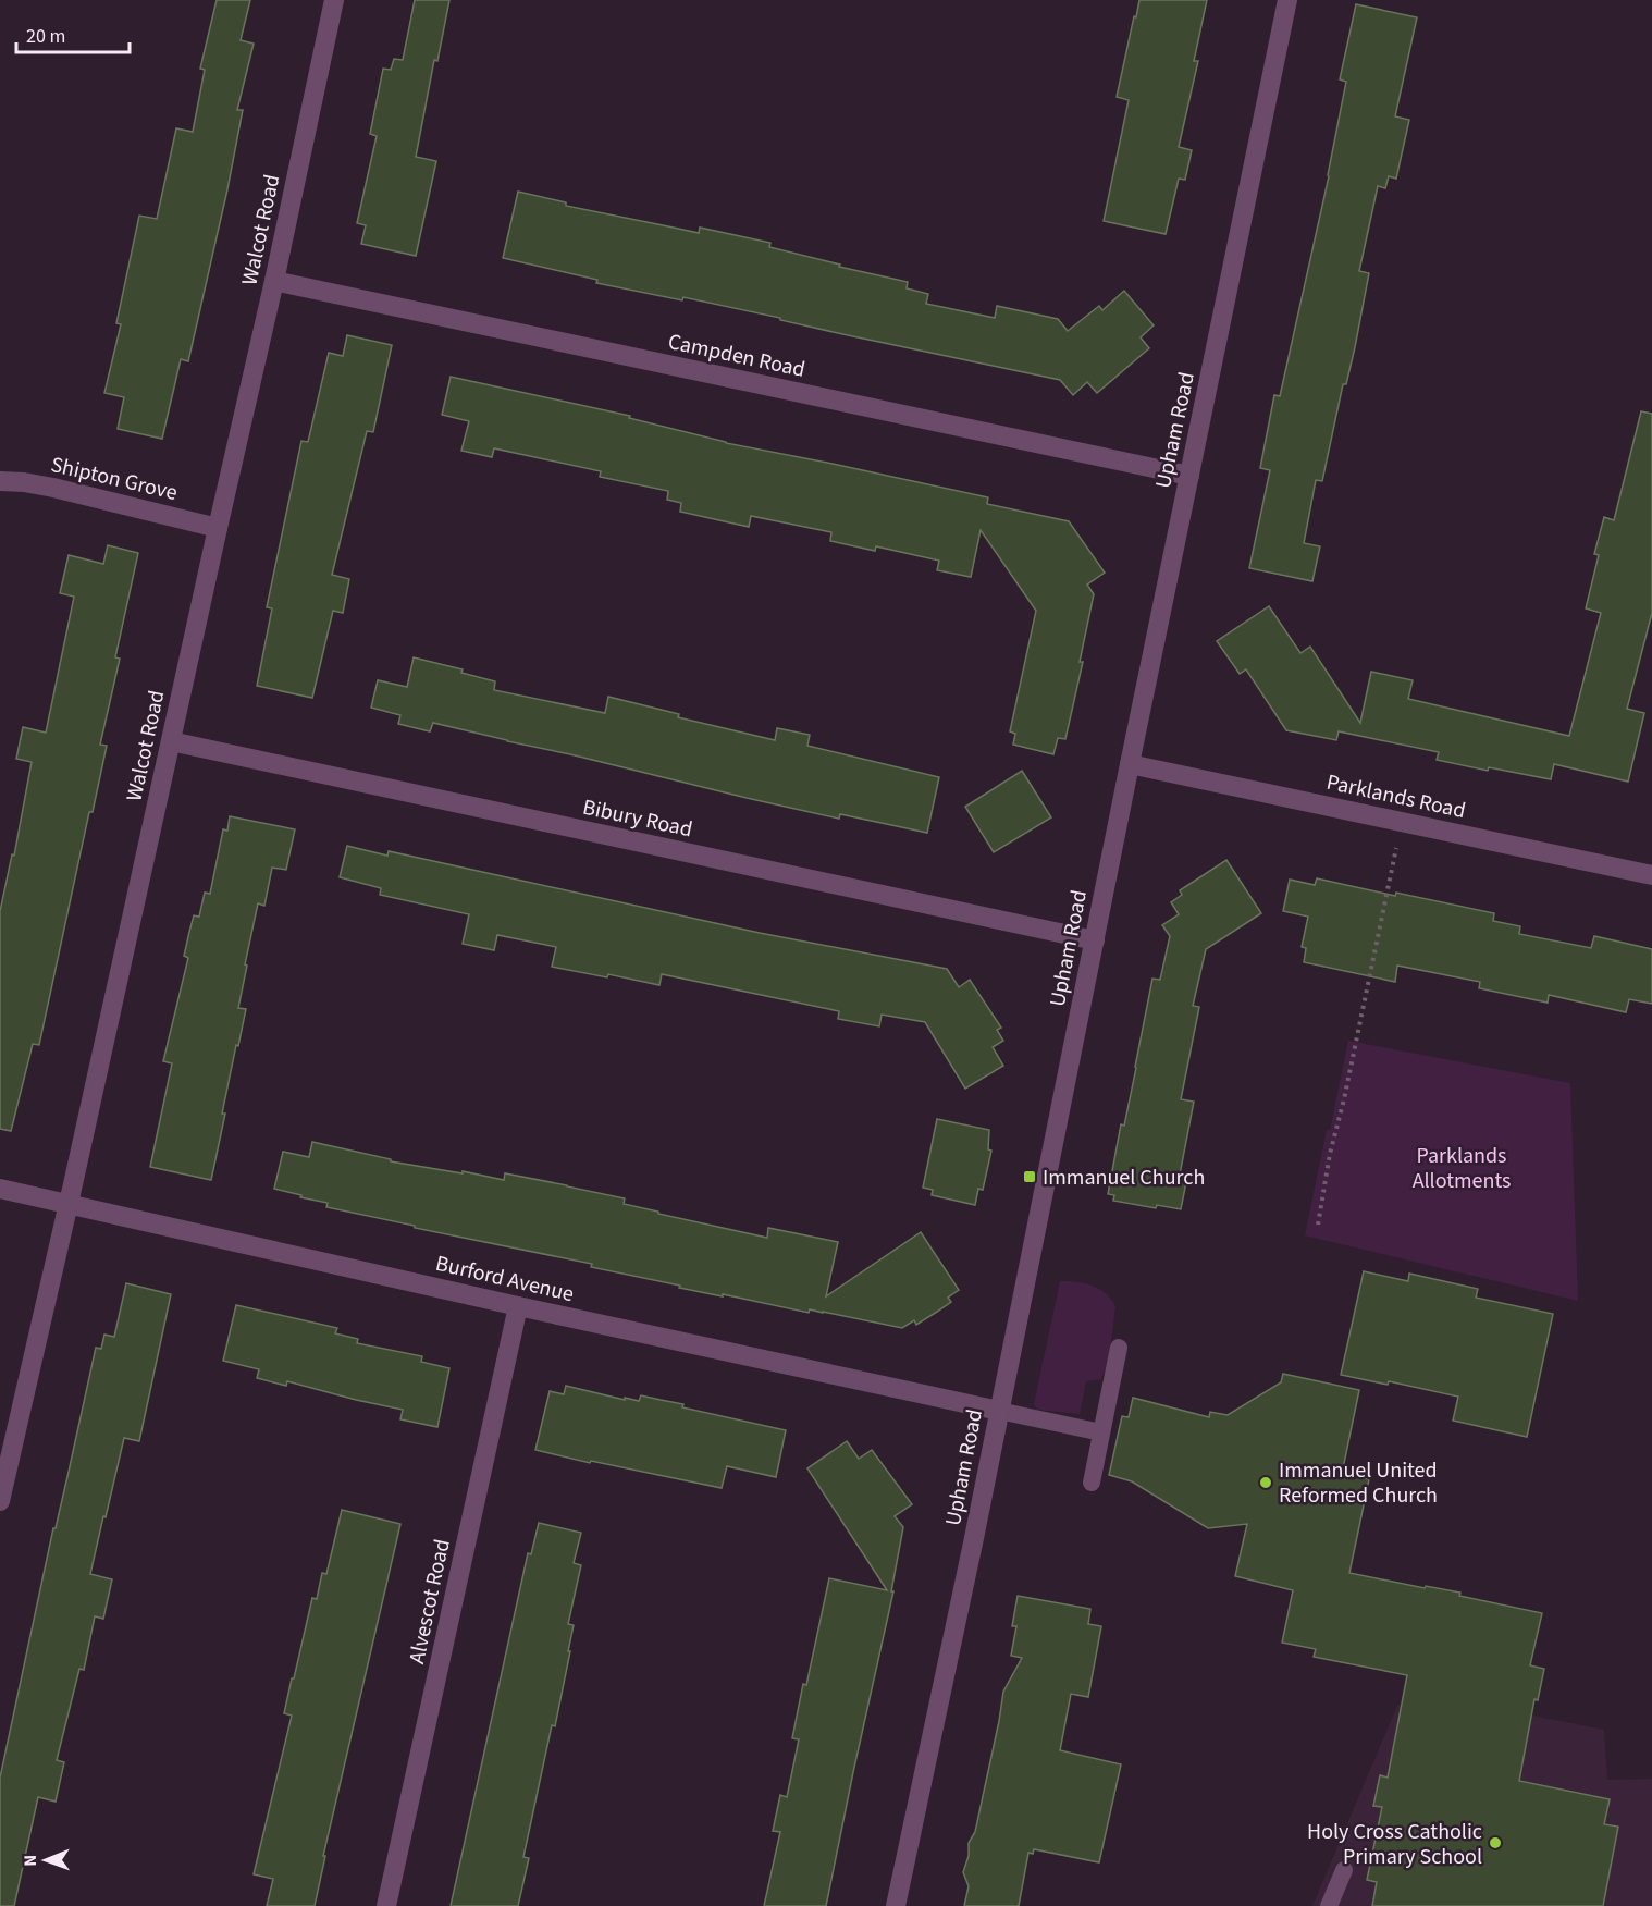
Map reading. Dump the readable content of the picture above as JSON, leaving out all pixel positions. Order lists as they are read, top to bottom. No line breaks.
{"streets":{"street":["Walcot Road","Campden Road","Upham Road","Shipton Grove","Parklands Road","Bibury Road","Burford Avenue","Alvescot Road"]},"crossings":[["Walcot Road","Campden Road"],["Walcot Road","Shipton Grove"],["Walcot Road","Bibury Road"],["Walcot Road","Burford Avenue"],["Campden Road","Upham Road"],["Upham Road","Parklands Road"],["Upham Road","Bibury Road"],["Upham Road","Burford Avenue"],["Burford Avenue","Alvescot Road"]],"parks":["Parklands Allotments"],"places":{"transit":["Immanuel Church"],"other":["Immanuel United Reformed Church","Holy Cross Catholic Primary School"]},"scale_bar":"20 m","north":"left"}
